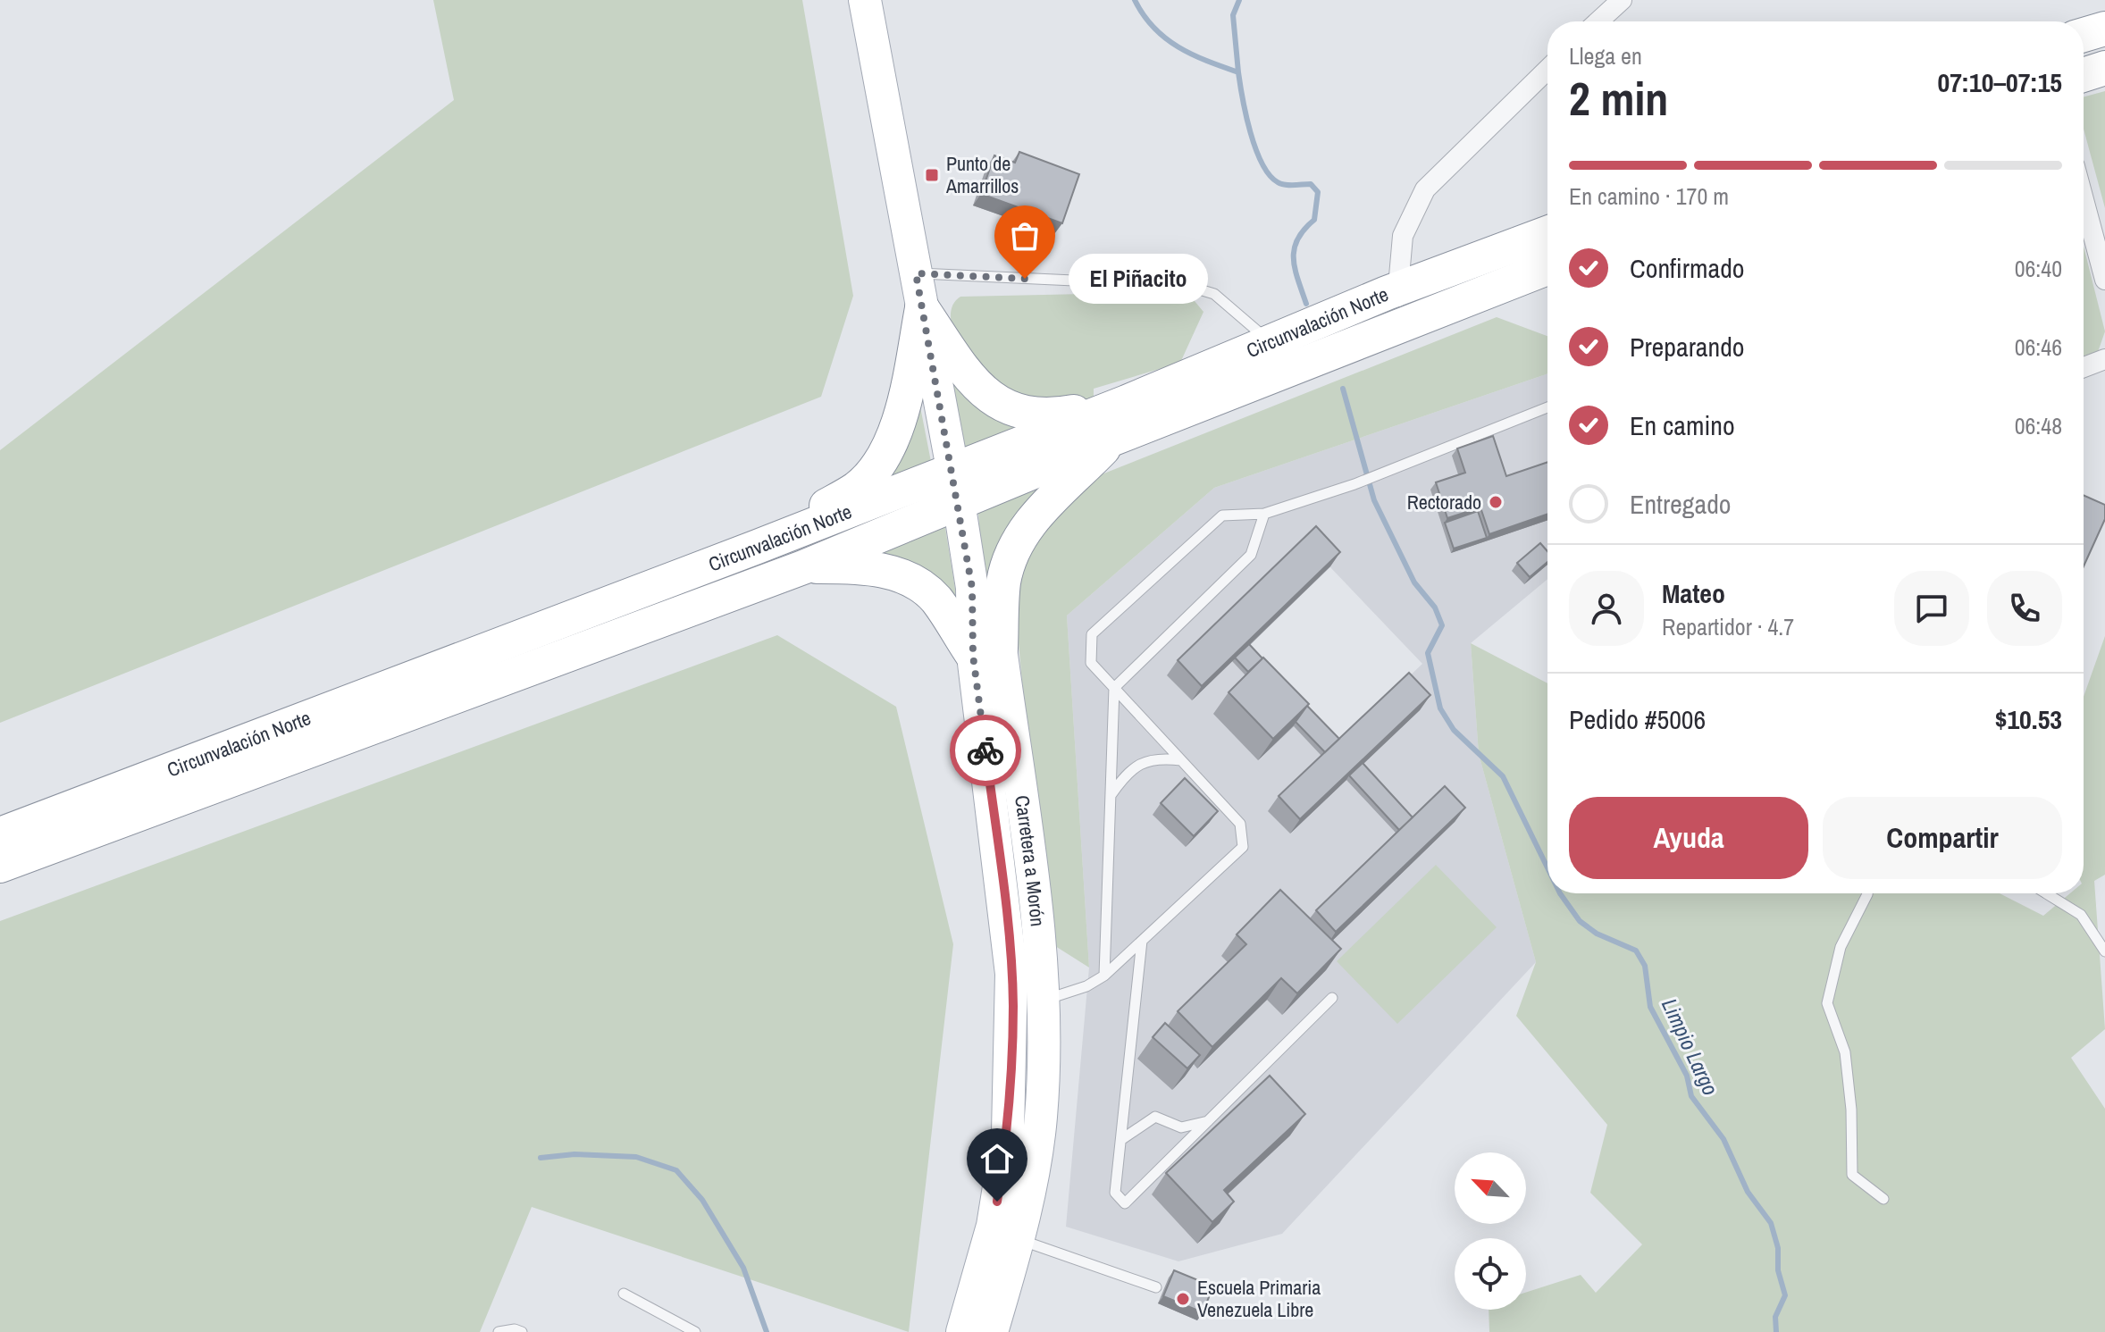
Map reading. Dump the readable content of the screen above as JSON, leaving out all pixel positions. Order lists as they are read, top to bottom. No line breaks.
{"streets":{"highway":["Circunvalación Norte"],"main road":["Carretera a Morón"]},"crossings":[["Circunvalación Norte","Carretera a Morón"]],"water":["Limpio Largo"],"places":{"transit":["Punto de Amarrillos"],"other":["El Piñacito","Rectorado","Escuela Primaria Venezuela Libre"]},"north":"top left","page":{"heading":["2 min","Llega en","07:10–07:15"],"panel":["Mateo","Repartidor · 4.7","Pedido #5006","$10.53"],"bar":"En camino · 170 m","list":[["Confirmado","06:40"],["Preparando","06:46"],["En camino","06:48"],"Entregado"],"bubble":"El Piñacito","buttons":["Ayuda","Compartir"]}}
